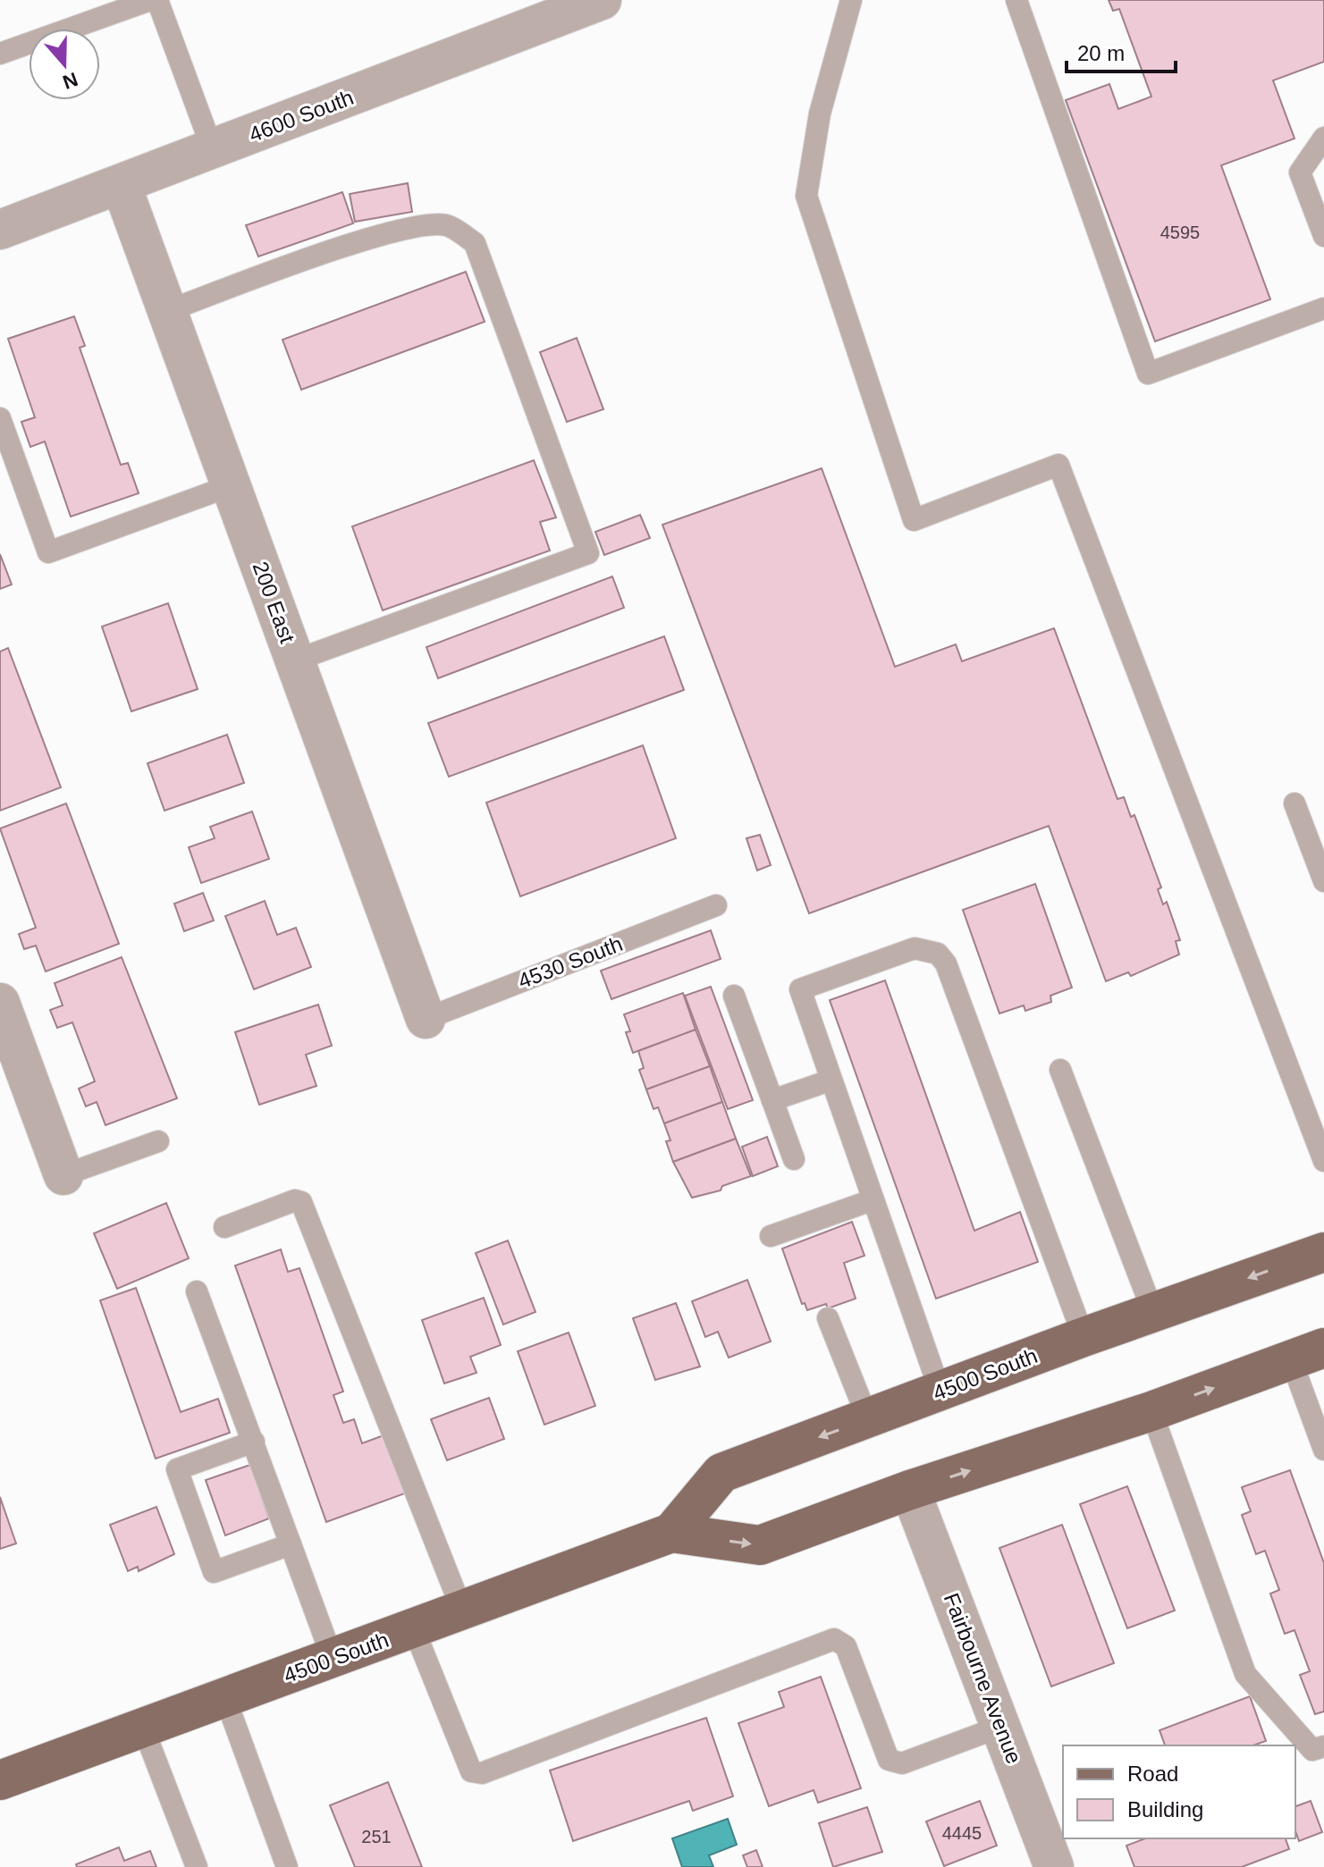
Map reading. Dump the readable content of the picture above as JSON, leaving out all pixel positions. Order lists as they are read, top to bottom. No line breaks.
{"streets":{"main road":["4500 South"],"street":["4600 South","200 East","Fairbourne Avenue"],"lane":["4530 South"]},"crossings":[["4600 South","200 East"],["200 East","4530 South"],["4500 South","Fairbourne Avenue"]],"house_numbers":["4595","4445","251"],"legend":["Road","Building"],"scale_bar":"20 m","north":"bottom"}
